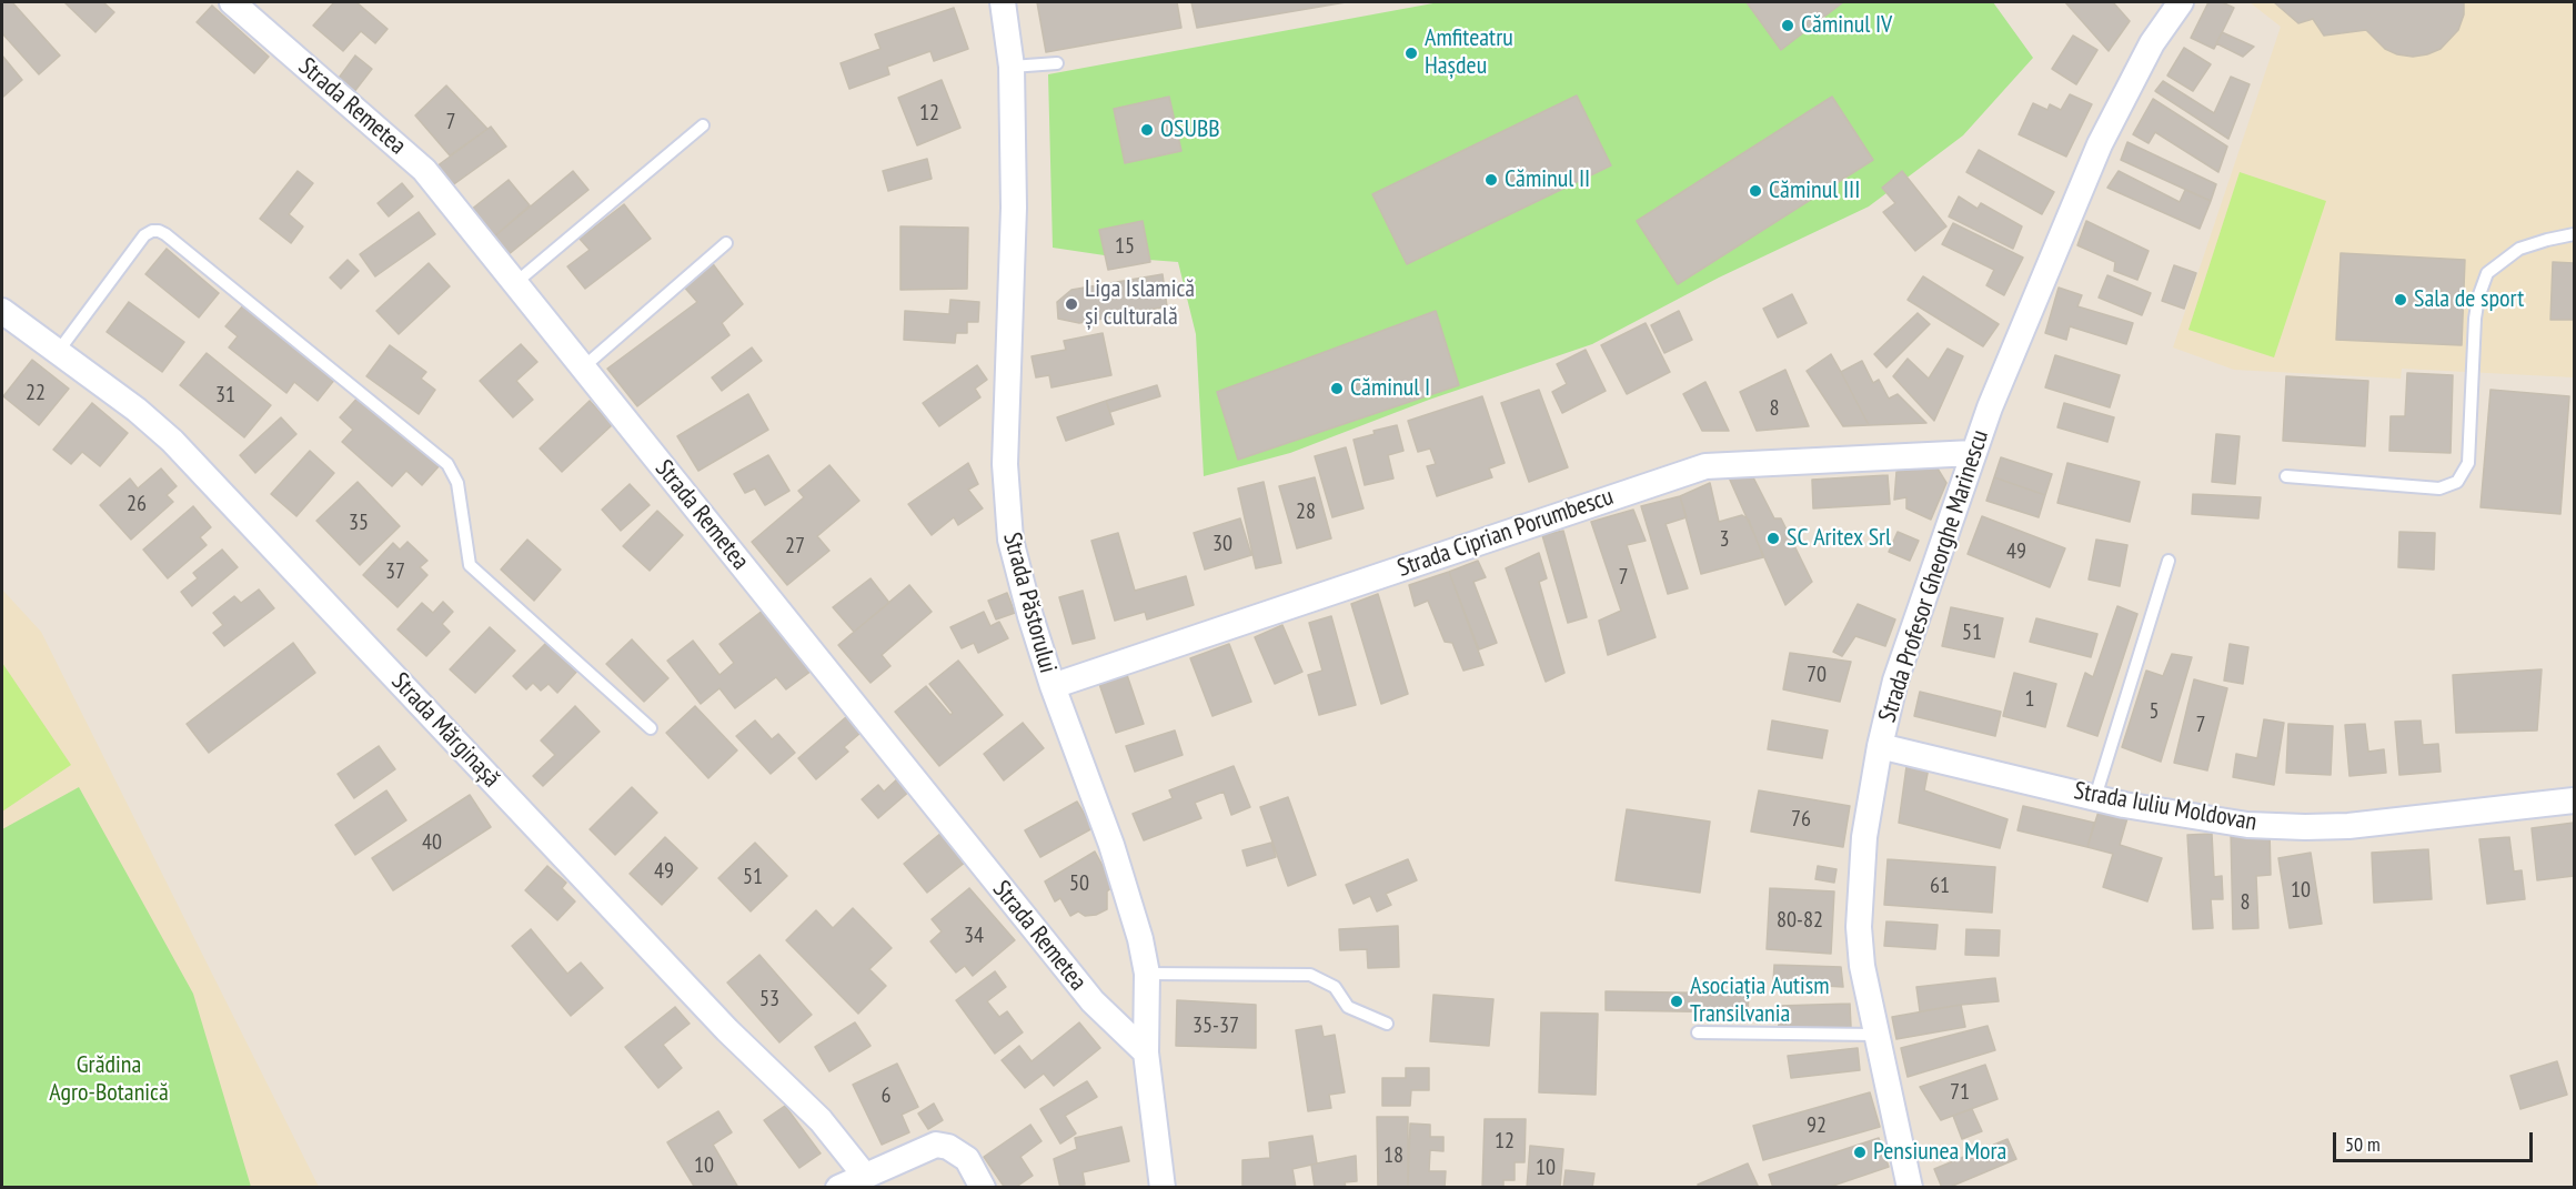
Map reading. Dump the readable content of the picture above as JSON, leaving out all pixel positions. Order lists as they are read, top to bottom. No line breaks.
{"streets":{"street":["Strada Remetea","Strada Ciprian Porumbescu","Strada Profesor Gheorghe Marinescu","Strada Păstorului","Strada Mărginașă","Strada Iuliu Moldovan"]},"crossings":[["Strada Remetea","Strada Păstorului"],["Strada Ciprian Porumbescu","Strada Profesor Gheorghe Marinescu"],["Strada Ciprian Porumbescu","Strada Păstorului"],["Strada Profesor Gheorghe Marinescu","Strada Iuliu Moldovan"]],"parks":["Grădina Agro-Botanică"],"places":["Căminul IV","Amfiteatru Hașdeu","OSUBB","Căminul II","Căminul III","Sala de sport","Liga Islamică și culturală","Căminul I","SC Aritex Srl","Asociația Autism Transilvania","Pensiunea Mora"],"house_numbers":["12","7","15","22","31","8","26","28","35","3","30","27","49","37","7","51","70","1","5","7","76","40","49","51","50","61","10","8","80-82","34","53","35-37","71","6","92","12","18","10","10"],"scale_bar":"50 m"}
